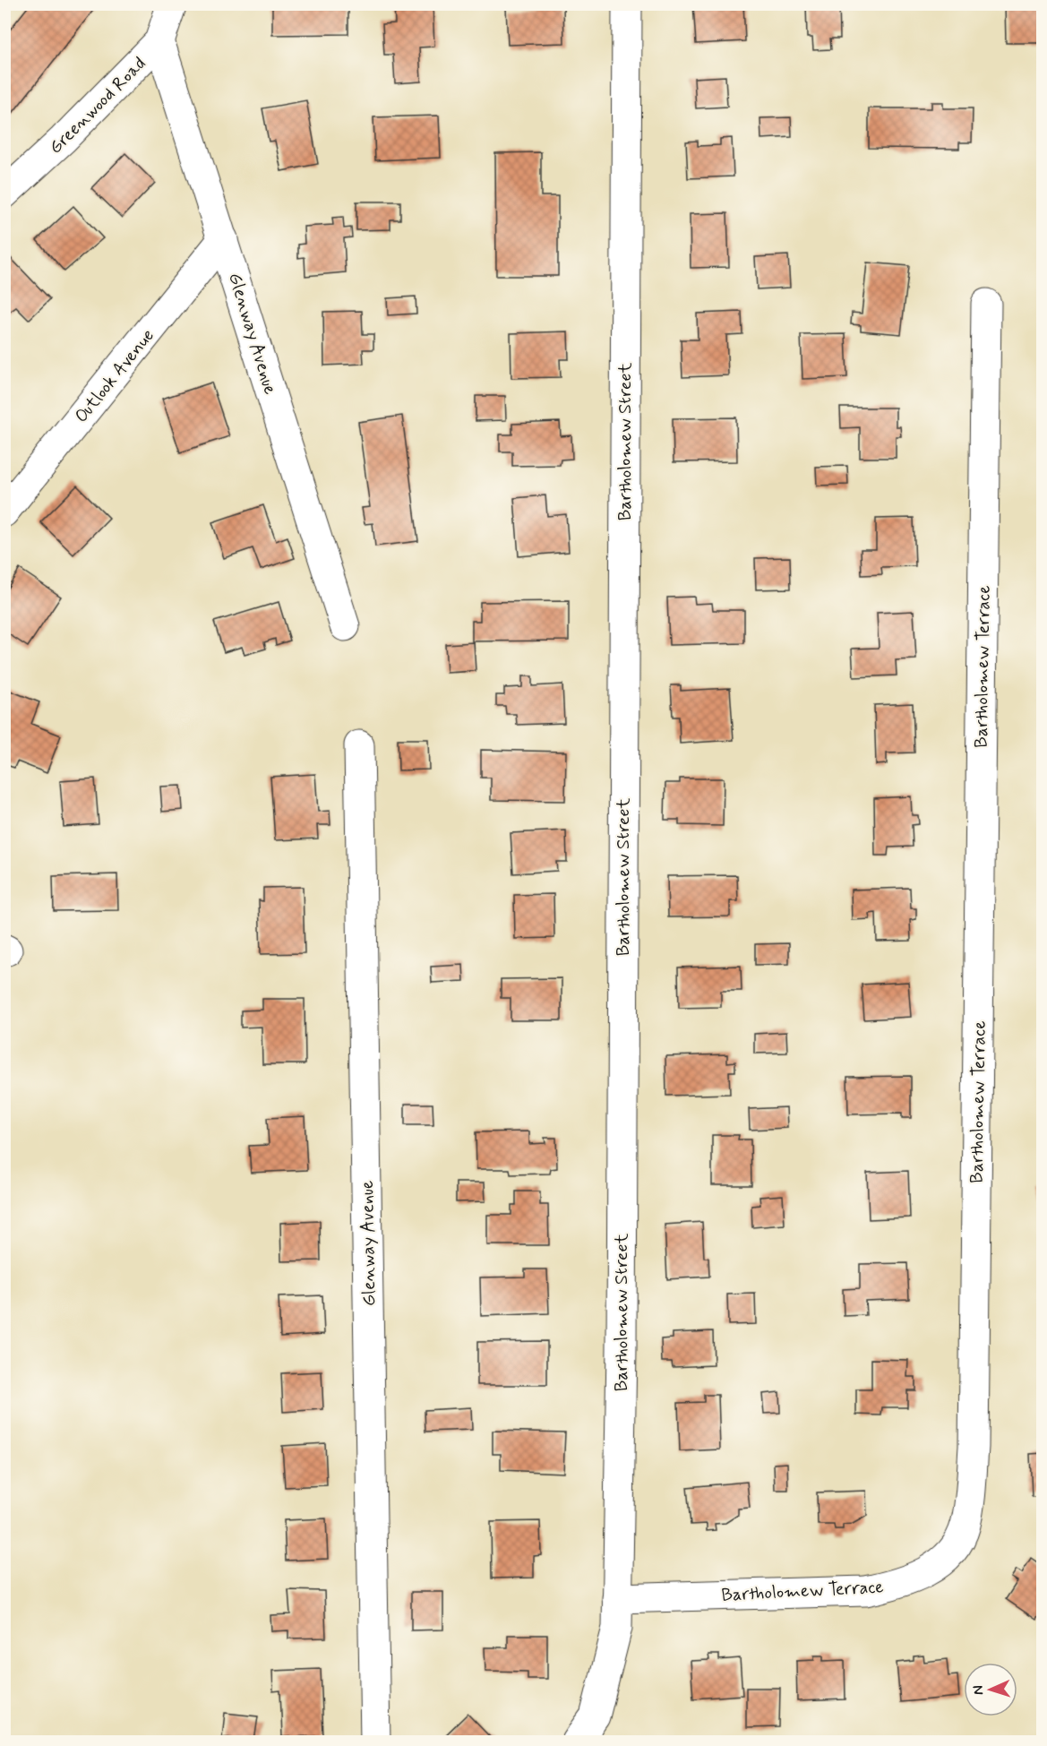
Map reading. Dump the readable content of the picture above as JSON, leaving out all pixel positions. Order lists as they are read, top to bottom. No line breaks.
{"streets":{"street":["Greenwood Road","Glenway Avenue","Outlook Avenue","Bartholomew Street","Bartholomew Terrace"]},"crossings":[["Greenwood Road","Glenway Avenue"],["Glenway Avenue","Outlook Avenue"],["Bartholomew Street","Bartholomew Terrace"]],"north":"left"}
